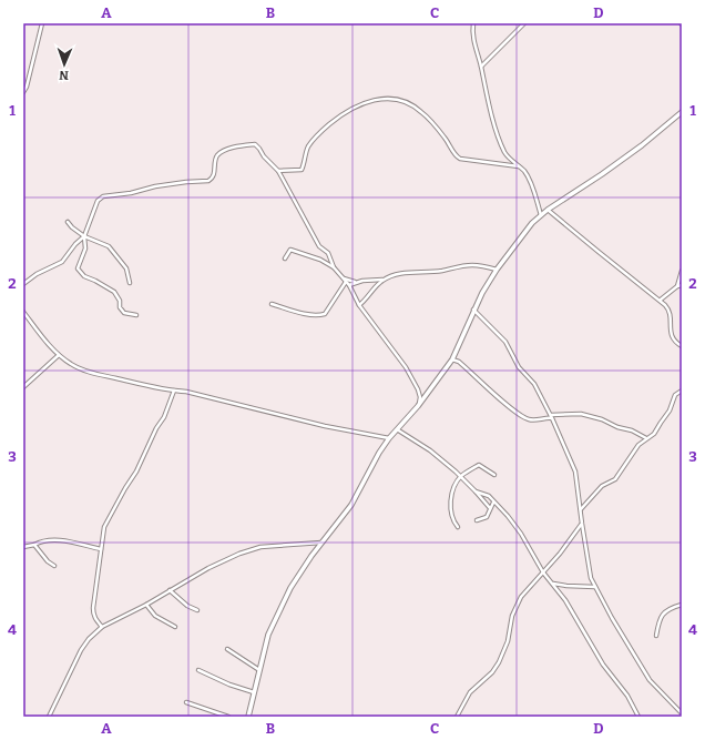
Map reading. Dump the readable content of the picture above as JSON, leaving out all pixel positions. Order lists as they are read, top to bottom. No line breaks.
{"north":"bottom","grid":{"columns":["A","B","C","D"],"rows":["1","2","3","4"]}}
